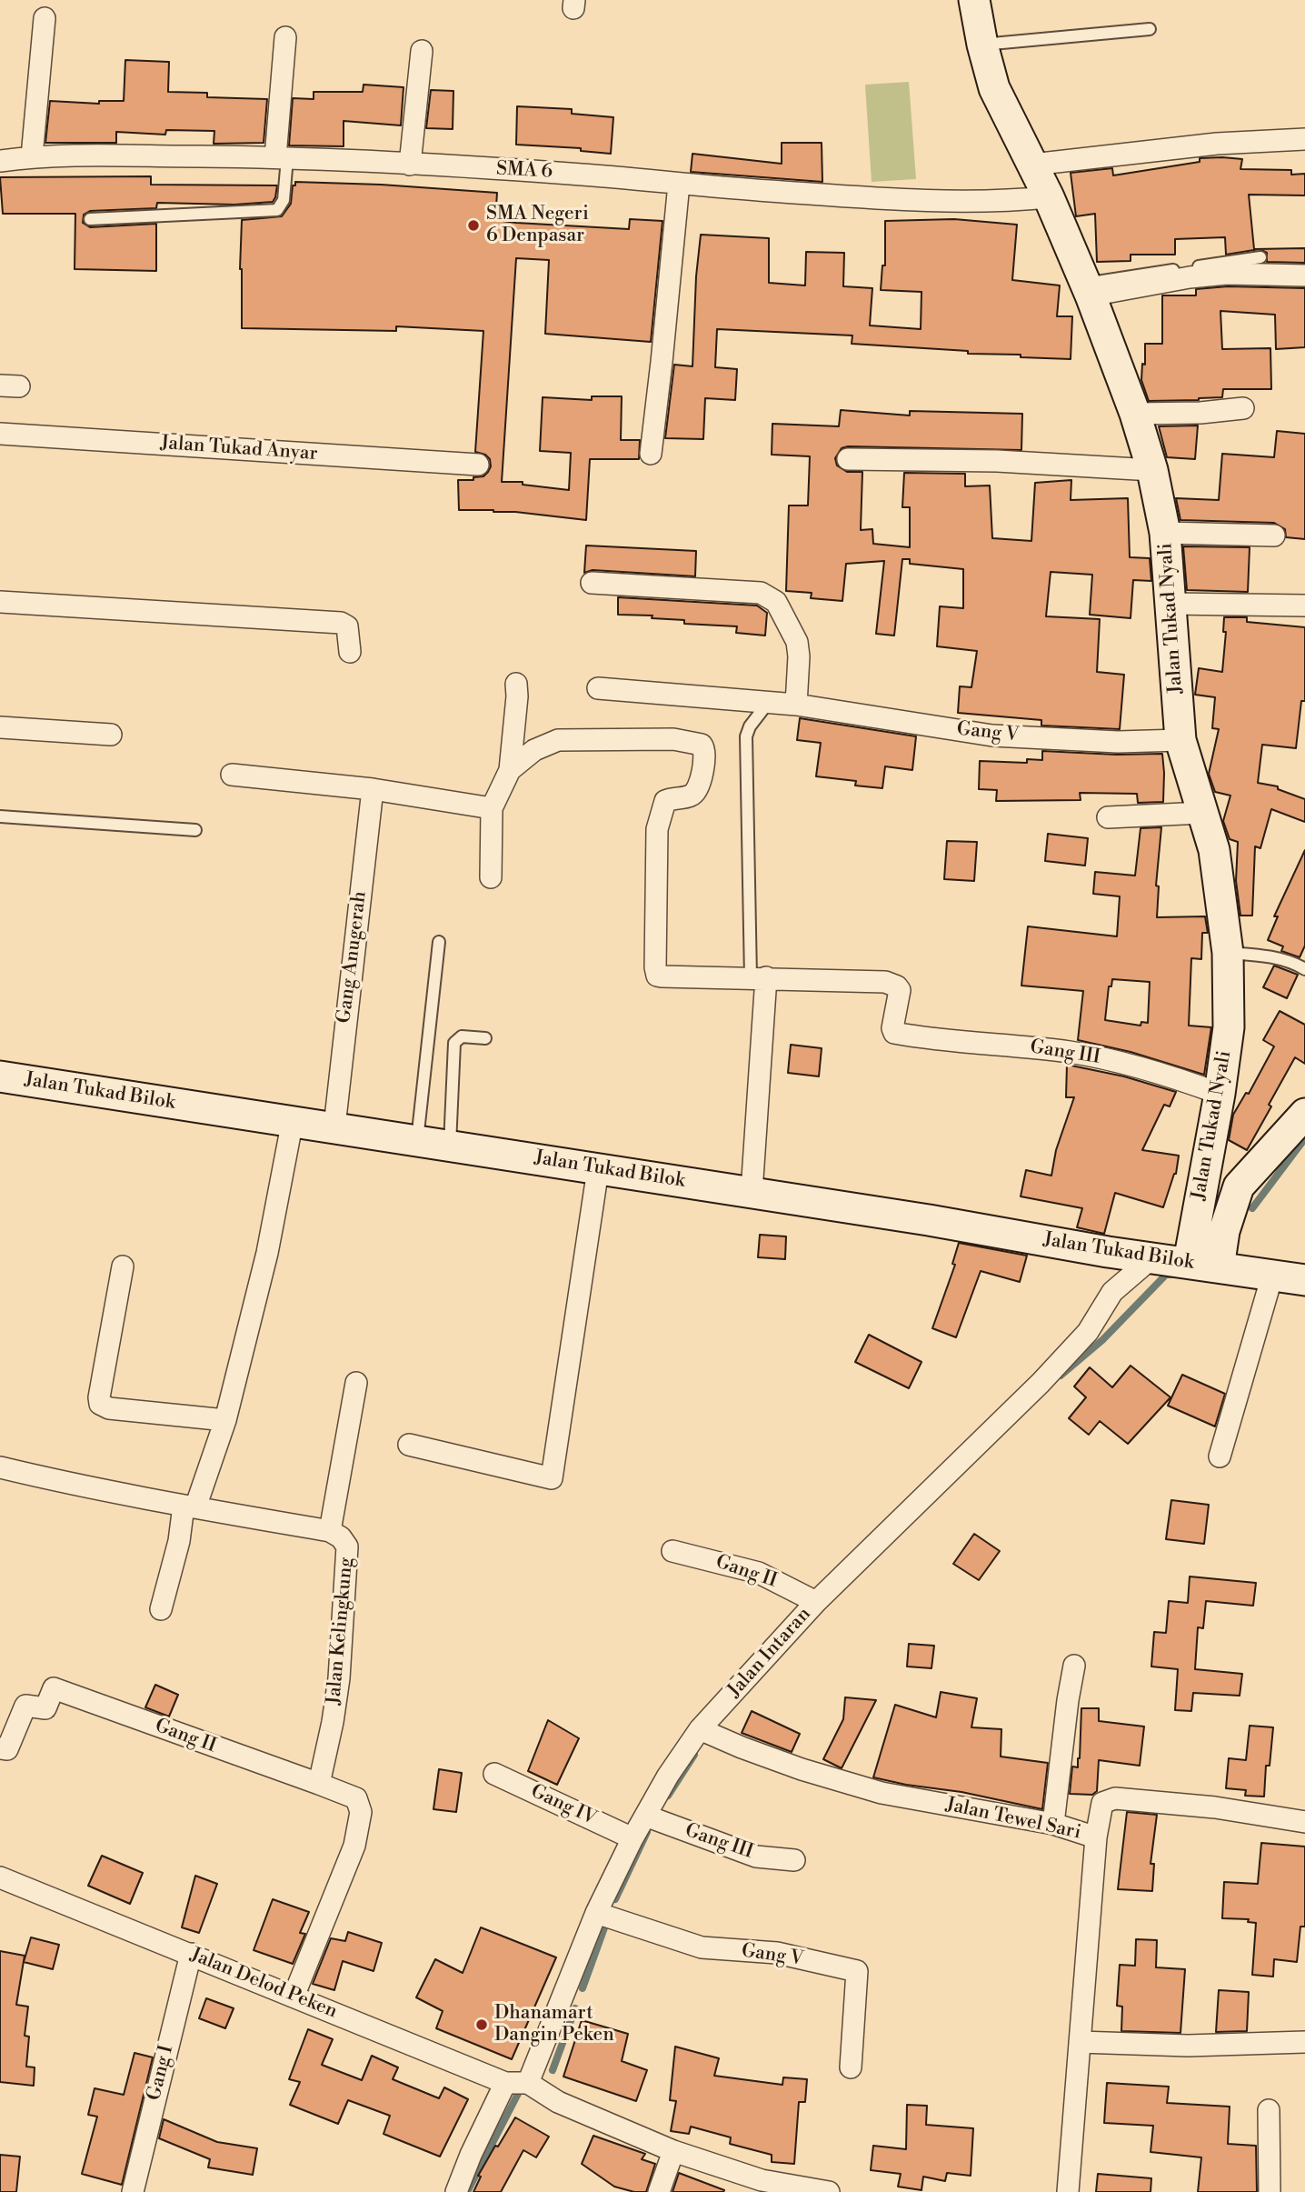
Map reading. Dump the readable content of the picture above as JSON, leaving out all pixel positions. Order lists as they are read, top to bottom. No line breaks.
{"streets":{"street":["SMA 6","Jalan Tukad Anyar","Jalan Tukad Nyali","Gang V","Gang Anugerah","Gang III","Jalan Tukad Bilok","Gang II","Jalan Kelingkung","Jalan Intaran","Gang IV","Jalan Tewel Sari","Jalan Delod Peken","Gang I"]},"crossings":[["SMA 6","Jalan Tukad Nyali"],["Jalan Tukad Nyali","Gang V"],["Jalan Tukad Nyali","Gang III"],["Jalan Tukad Nyali","Jalan Tukad Bilok"],["Gang V","Jalan Intaran"],["Gang Anugerah","Jalan Tukad Bilok"],["Gang III","Jalan Intaran"],["Jalan Tukad Bilok","Jalan Intaran"],["Gang II","Jalan Kelingkung"],["Gang II","Jalan Intaran"],["Jalan Intaran","Gang IV"],["Jalan Intaran","Jalan Tewel Sari"],["Jalan Intaran","Jalan Delod Peken"],["Jalan Delod Peken","Gang I"]],"places":["SMA Negeri 6 Denpasar","Dhanamart Dangin Peken"]}
